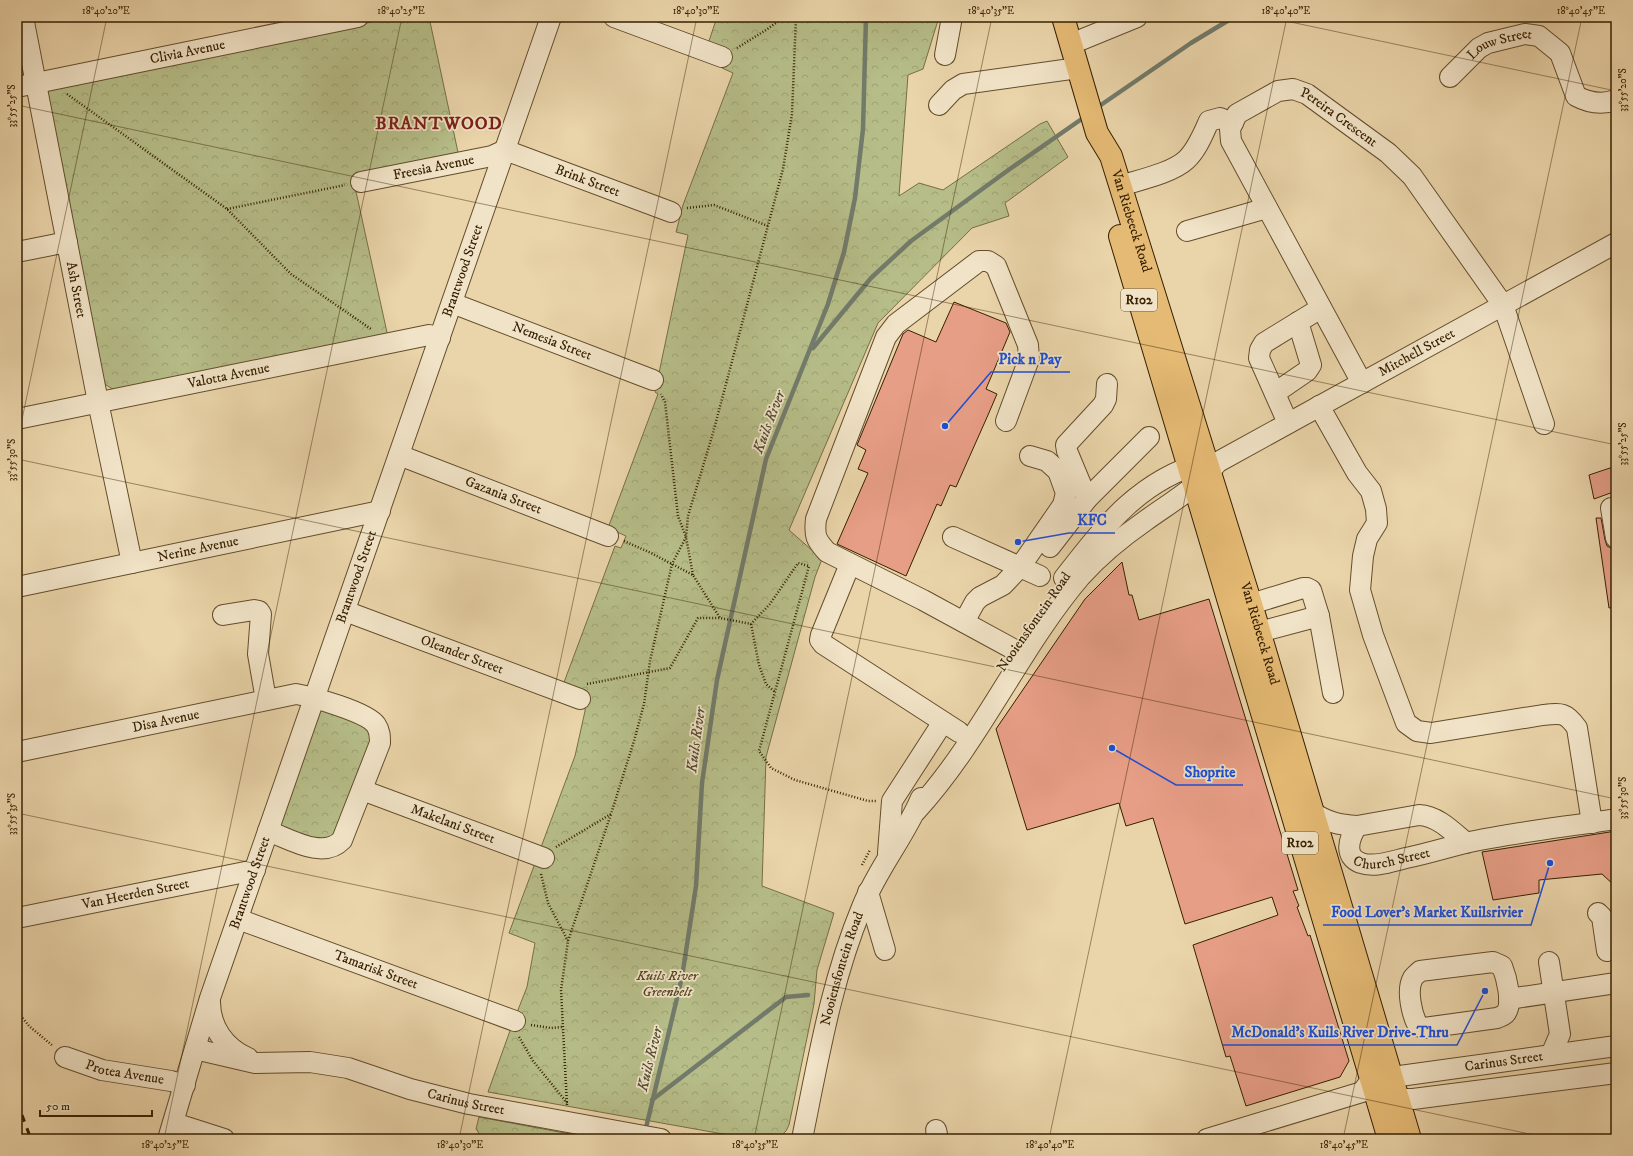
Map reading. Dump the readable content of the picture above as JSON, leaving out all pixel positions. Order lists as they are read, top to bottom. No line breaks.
{"streets":{"main road":["Van Riebeeck Road","R102"],"street":["Louw Street","Clivia Avenue","Pereira Crescent","Freesia Avenue","Brink Street","Brantwood Street","Ash Street","Nemesia Street","Mitchell Street","Valotta Avenue","Gazania Street","Nerine Avenue","Nooiensfontein Road","Oleander Street","Disa Avenue","Makelani Street","Church Street","Van Heerden Street","Tamarisk Street","Carinus Street","Protea Avenue"]},"crossings":[["Clivia Avenue","Ash Street"],["Pereira Crescent","Mitchell Street"],["Freesia Avenue","Brink Street"],["Freesia Avenue","Brantwood Street"],["Brink Street","Brantwood Street"],["Van Riebeeck Road","Mitchell Street"],["Van Riebeeck Road","Nooiensfontein Road"],["Van Riebeeck Road","Church Street"],["Van Riebeeck Road","Carinus Street"],["Brantwood Street","Nemesia Street"],["Brantwood Street","Valotta Avenue"],["Brantwood Street","Gazania Street"],["Brantwood Street","Nerine Avenue"],["Brantwood Street","Oleander Street"],["Brantwood Street","Disa Avenue"],["Brantwood Street","Van Heerden Street"],["Brantwood Street","Tamarisk Street"],["Brantwood Street","Carinus Street"],["Brantwood Street","Protea Avenue"],["Ash Street","Valotta Avenue"],["Ash Street","Nerine Avenue"],["Mitchell Street","Nooiensfontein Road"]],"districts":["BRANTWOOD"],"water":["Kuils River"],"parks":["Kuils River Greenbelt"],"places":["Pick n Pay","KFC","Shoprite","Food Lover's Market Kuilsrivier","McDonald's Kuils River Drive-Thru"],"scale_bar":"50 m","coordinates":["18°40'20\"E","18°40'25\"E","18°40'30\"E","18°40'35\"E","18°40'40\"E","18°40'45\"E","33°55'20\"S","33°55'25\"S","33°55'30\"S","33°55'35\"S"]}
